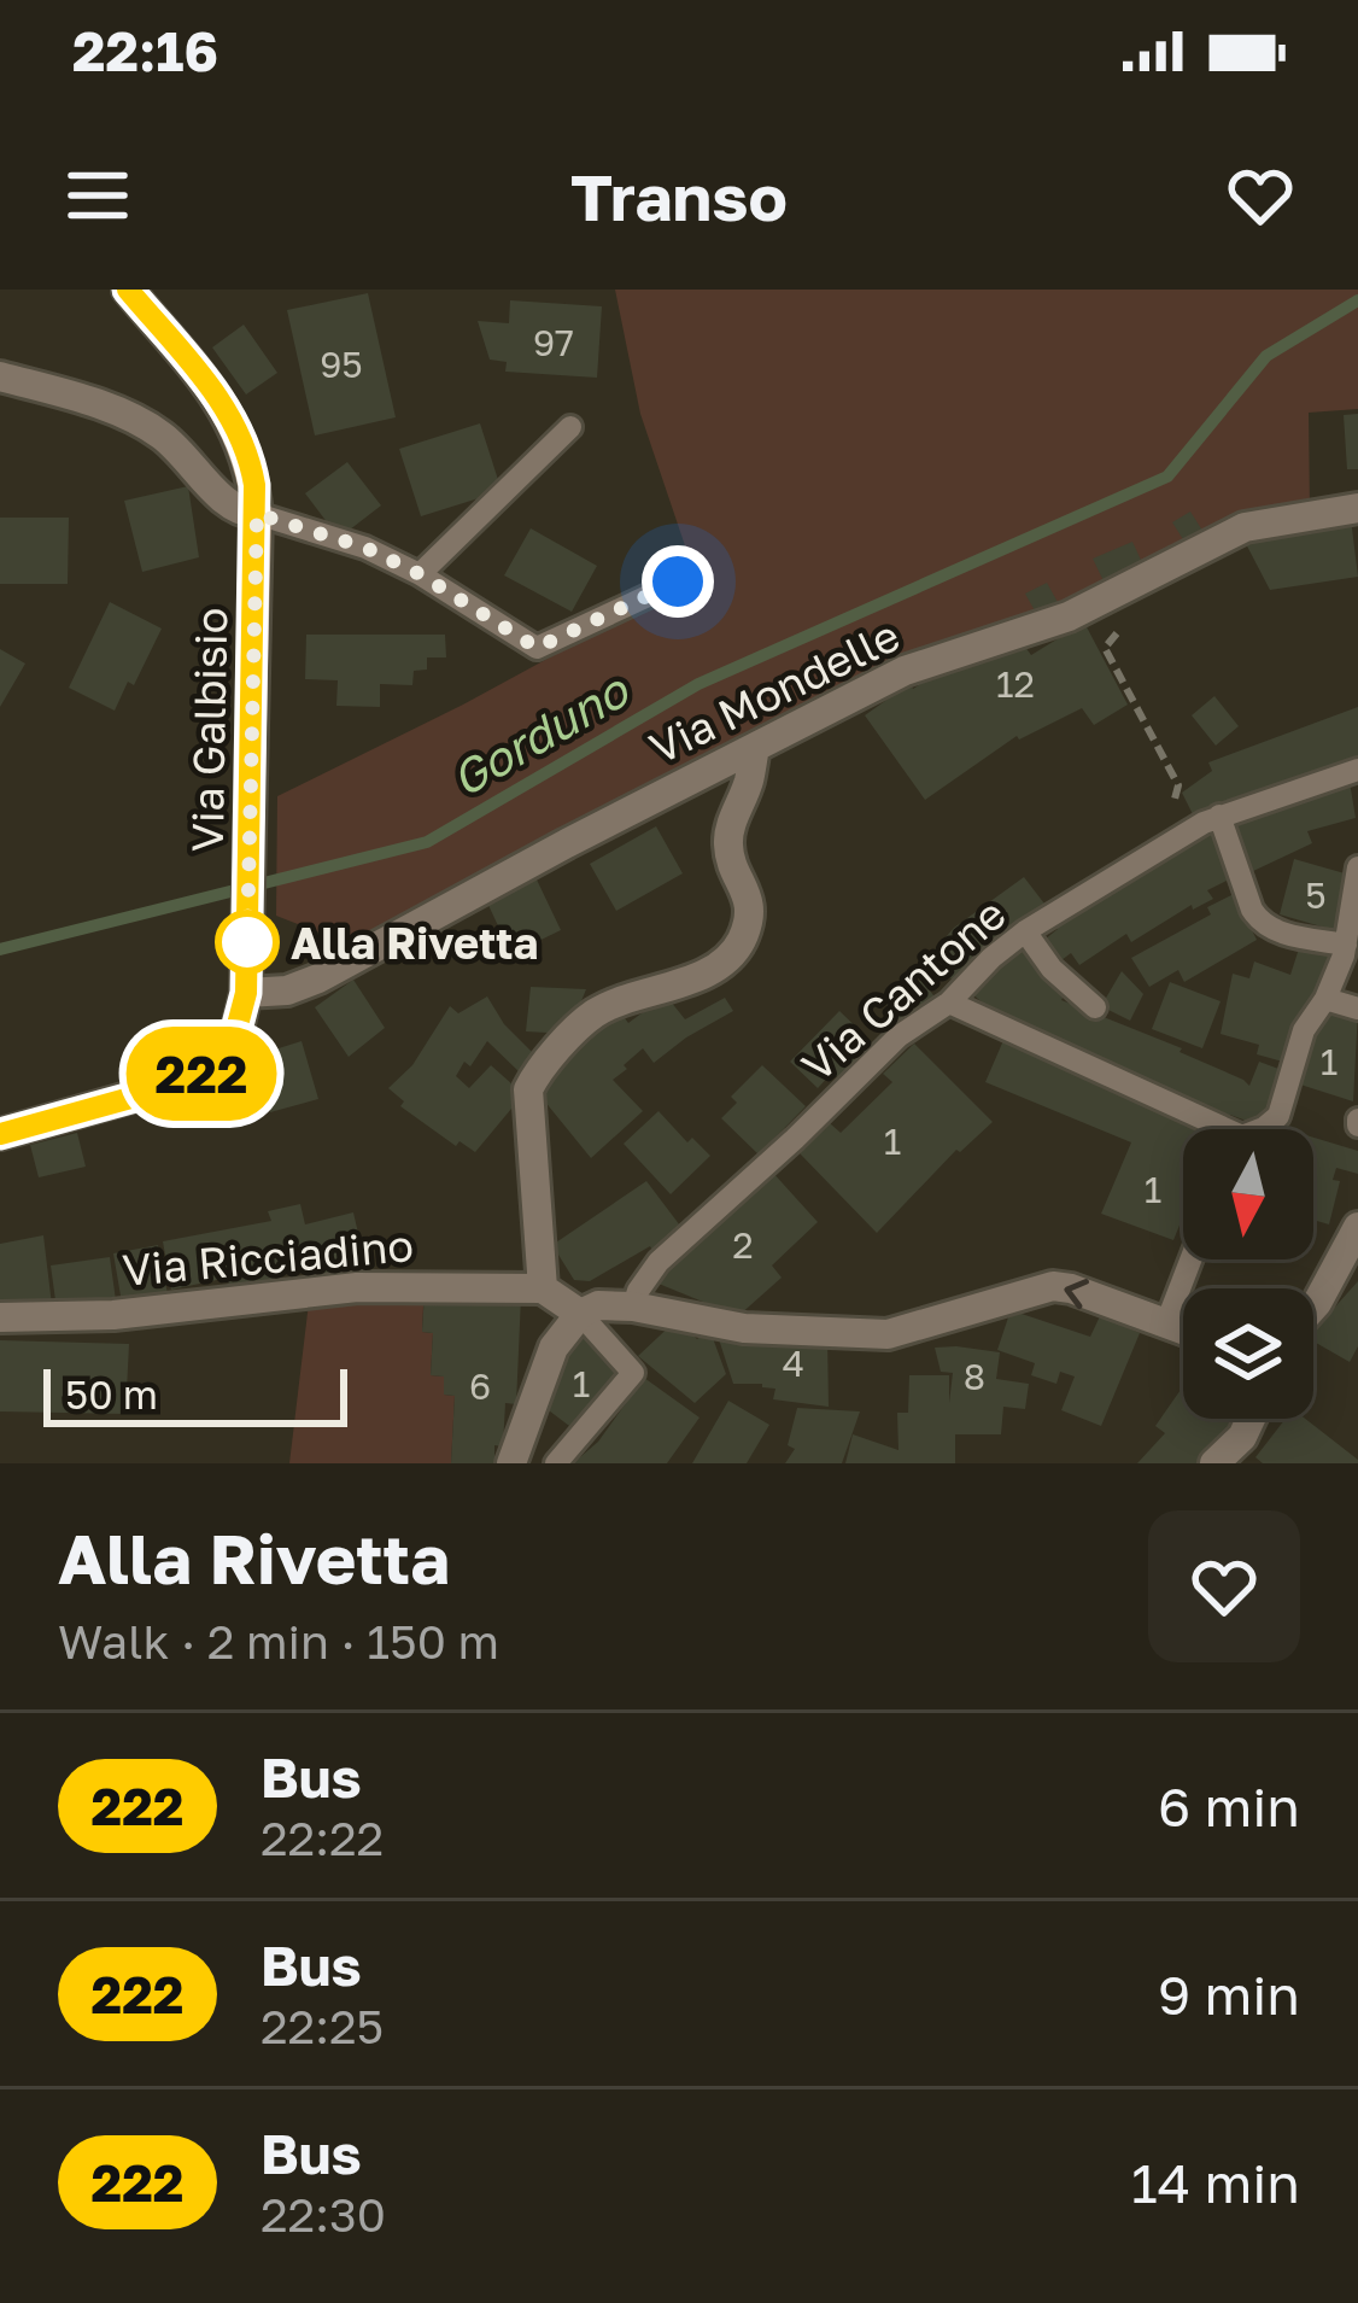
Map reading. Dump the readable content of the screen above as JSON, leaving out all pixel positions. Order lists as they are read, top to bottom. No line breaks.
{"streets":{"street":["Via Mondelle","Via Galbisio","Via Ricciadino"],"lane":["Via Cantone"]},"crossings":[["Via Mondelle","Via Galbisio"]],"water":["Gorduno"],"places":["Alla Rivetta"],"lines":["bus line 222"],"house_numbers":["97","95","12","5","1","1","1","2","4","8","1","6"],"scale_bar":"50 m","north":"bottom","page":{"status":"22:16","header":"Transo","on_map":"222","scale":"50 m","heading":["Alla Rivetta","Walk · 2 min · 150 m"],"list":[{"mark":"222","name":"Bus","note":"22:22","value":"6 min"},{"mark":"222","name":"Bus","note":"22:25","value":"9 min"},{"mark":"222","name":"Bus","note":"22:30","value":"14 min"}]}}
